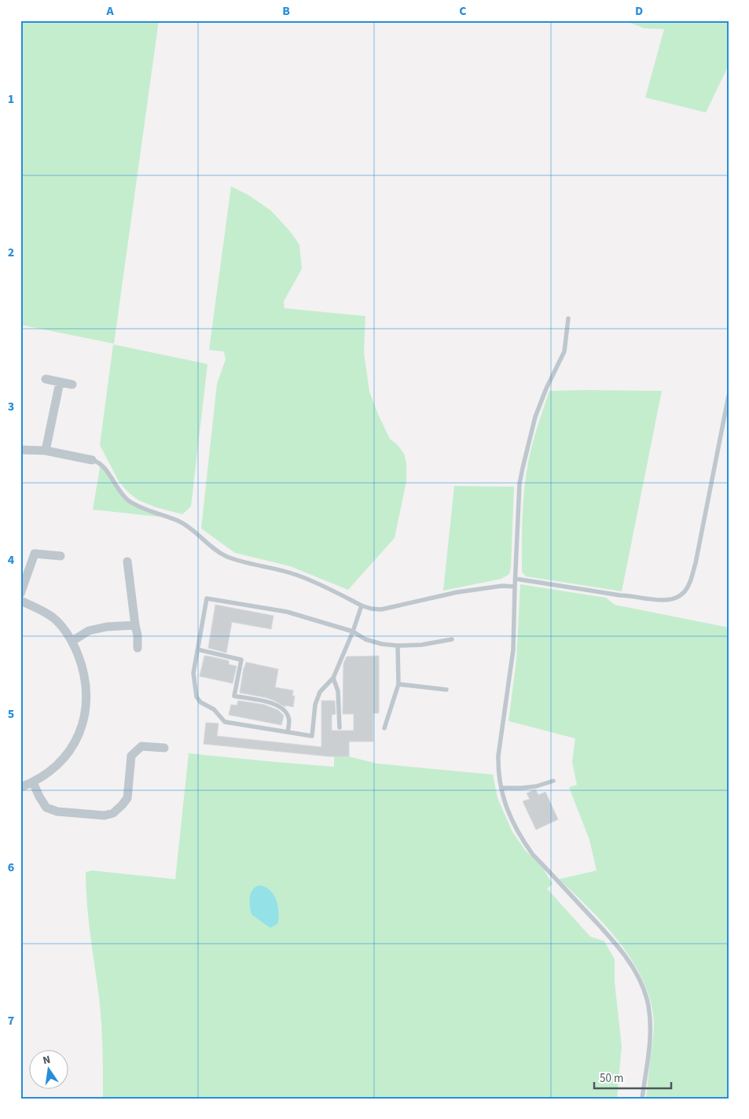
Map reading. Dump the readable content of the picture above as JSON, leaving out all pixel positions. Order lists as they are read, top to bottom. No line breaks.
{"scale_bar":"50 m","north":"top","grid":{"columns":["A","B","C","D"],"rows":["1","2","3","4","5","6","7"]}}
